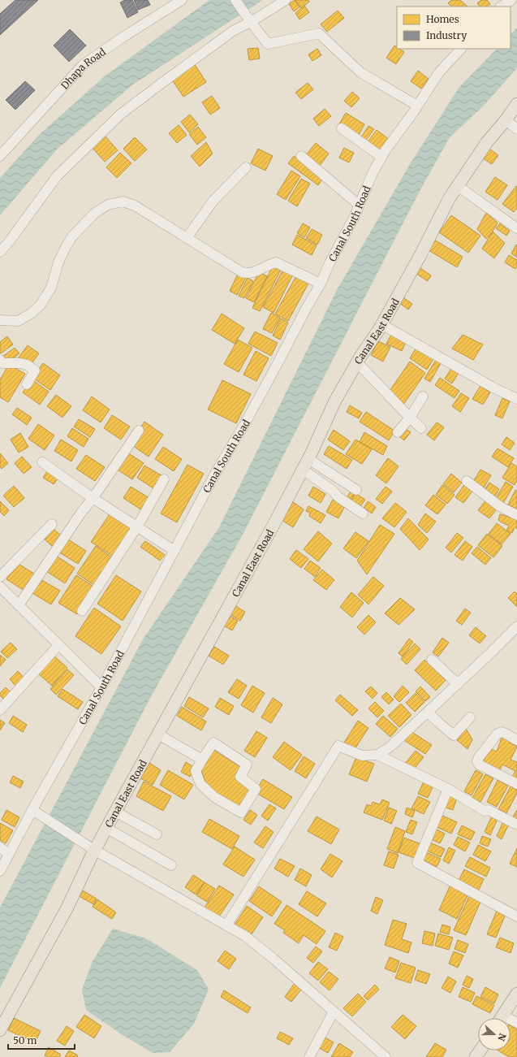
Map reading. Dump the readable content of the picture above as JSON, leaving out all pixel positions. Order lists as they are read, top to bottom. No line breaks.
{"streets":{"main road":["Canal East Road"],"street":["Dhapa Road","Canal South Road"]},"legend":["Homes","Industry"],"scale_bar":"50 m","north":"right"}
